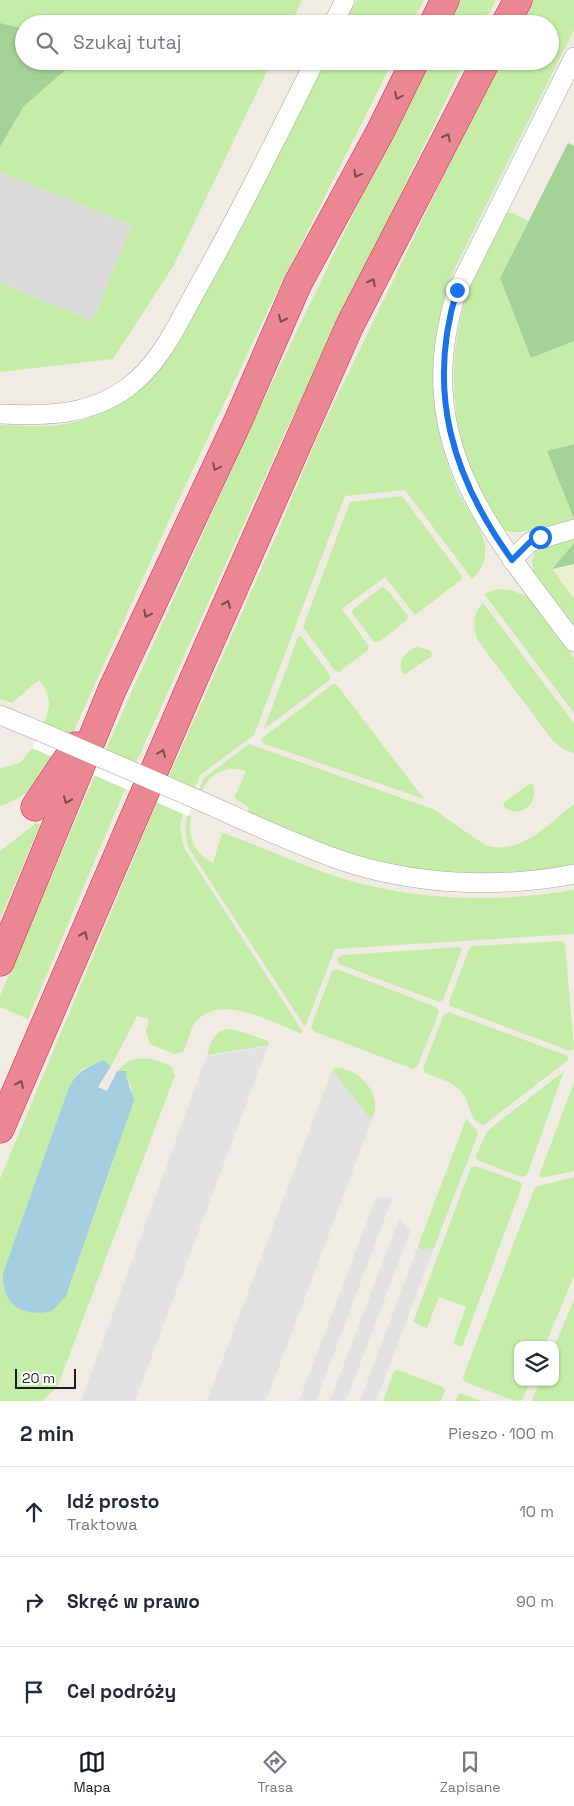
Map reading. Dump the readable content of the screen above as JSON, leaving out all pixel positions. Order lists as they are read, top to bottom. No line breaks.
{"scale_bar":"20 m","page":{"search":"Szukaj tutaj","scale":"20 m","heading":["2 min","Pieszo · 100 m"],"list":[["Idź prosto","Traktowa","10 m"],["Skręć w prawo","90 m"],"Cel podróży"],"nav":["Mapa","Trasa","Zapisane"]}}
